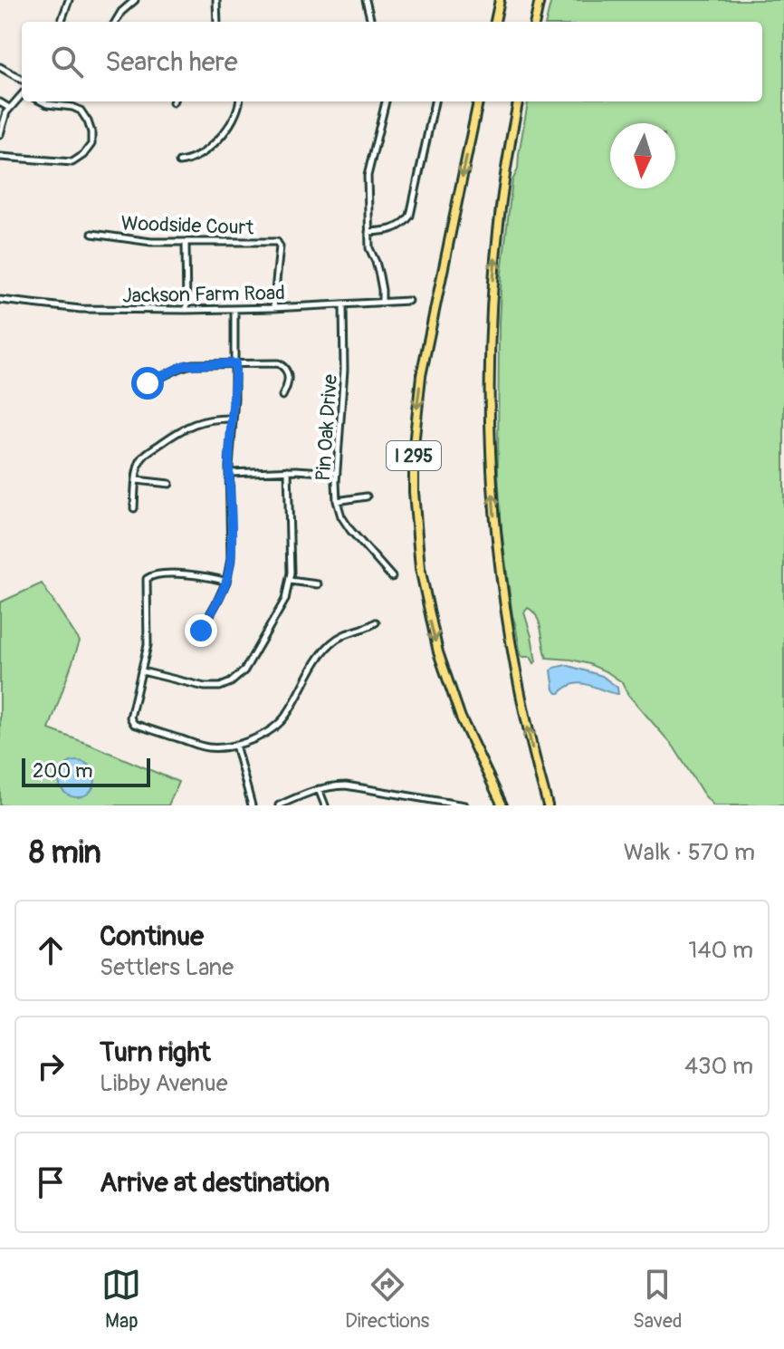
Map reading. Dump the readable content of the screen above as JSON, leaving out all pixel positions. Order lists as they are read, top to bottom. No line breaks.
{"streets":{"highway":["I 295"],"street":["Woodside Court","Jackson Farm Road","Pin Oak Drive"]},"crossings":[["Woodside Court","Jackson Farm Road"],["Jackson Farm Road","Pin Oak Drive"]],"scale_bar":"200 m","north":"bottom","page":{"search":"Search here","scale":"200 m","heading":["8 min","Walk · 570 m"],"list":[["Continue","Settlers Lane","140 m"],["Turn right","Libby Avenue","430 m"],"Arrive at destination"],"nav":["Map","Directions","Saved"]}}
